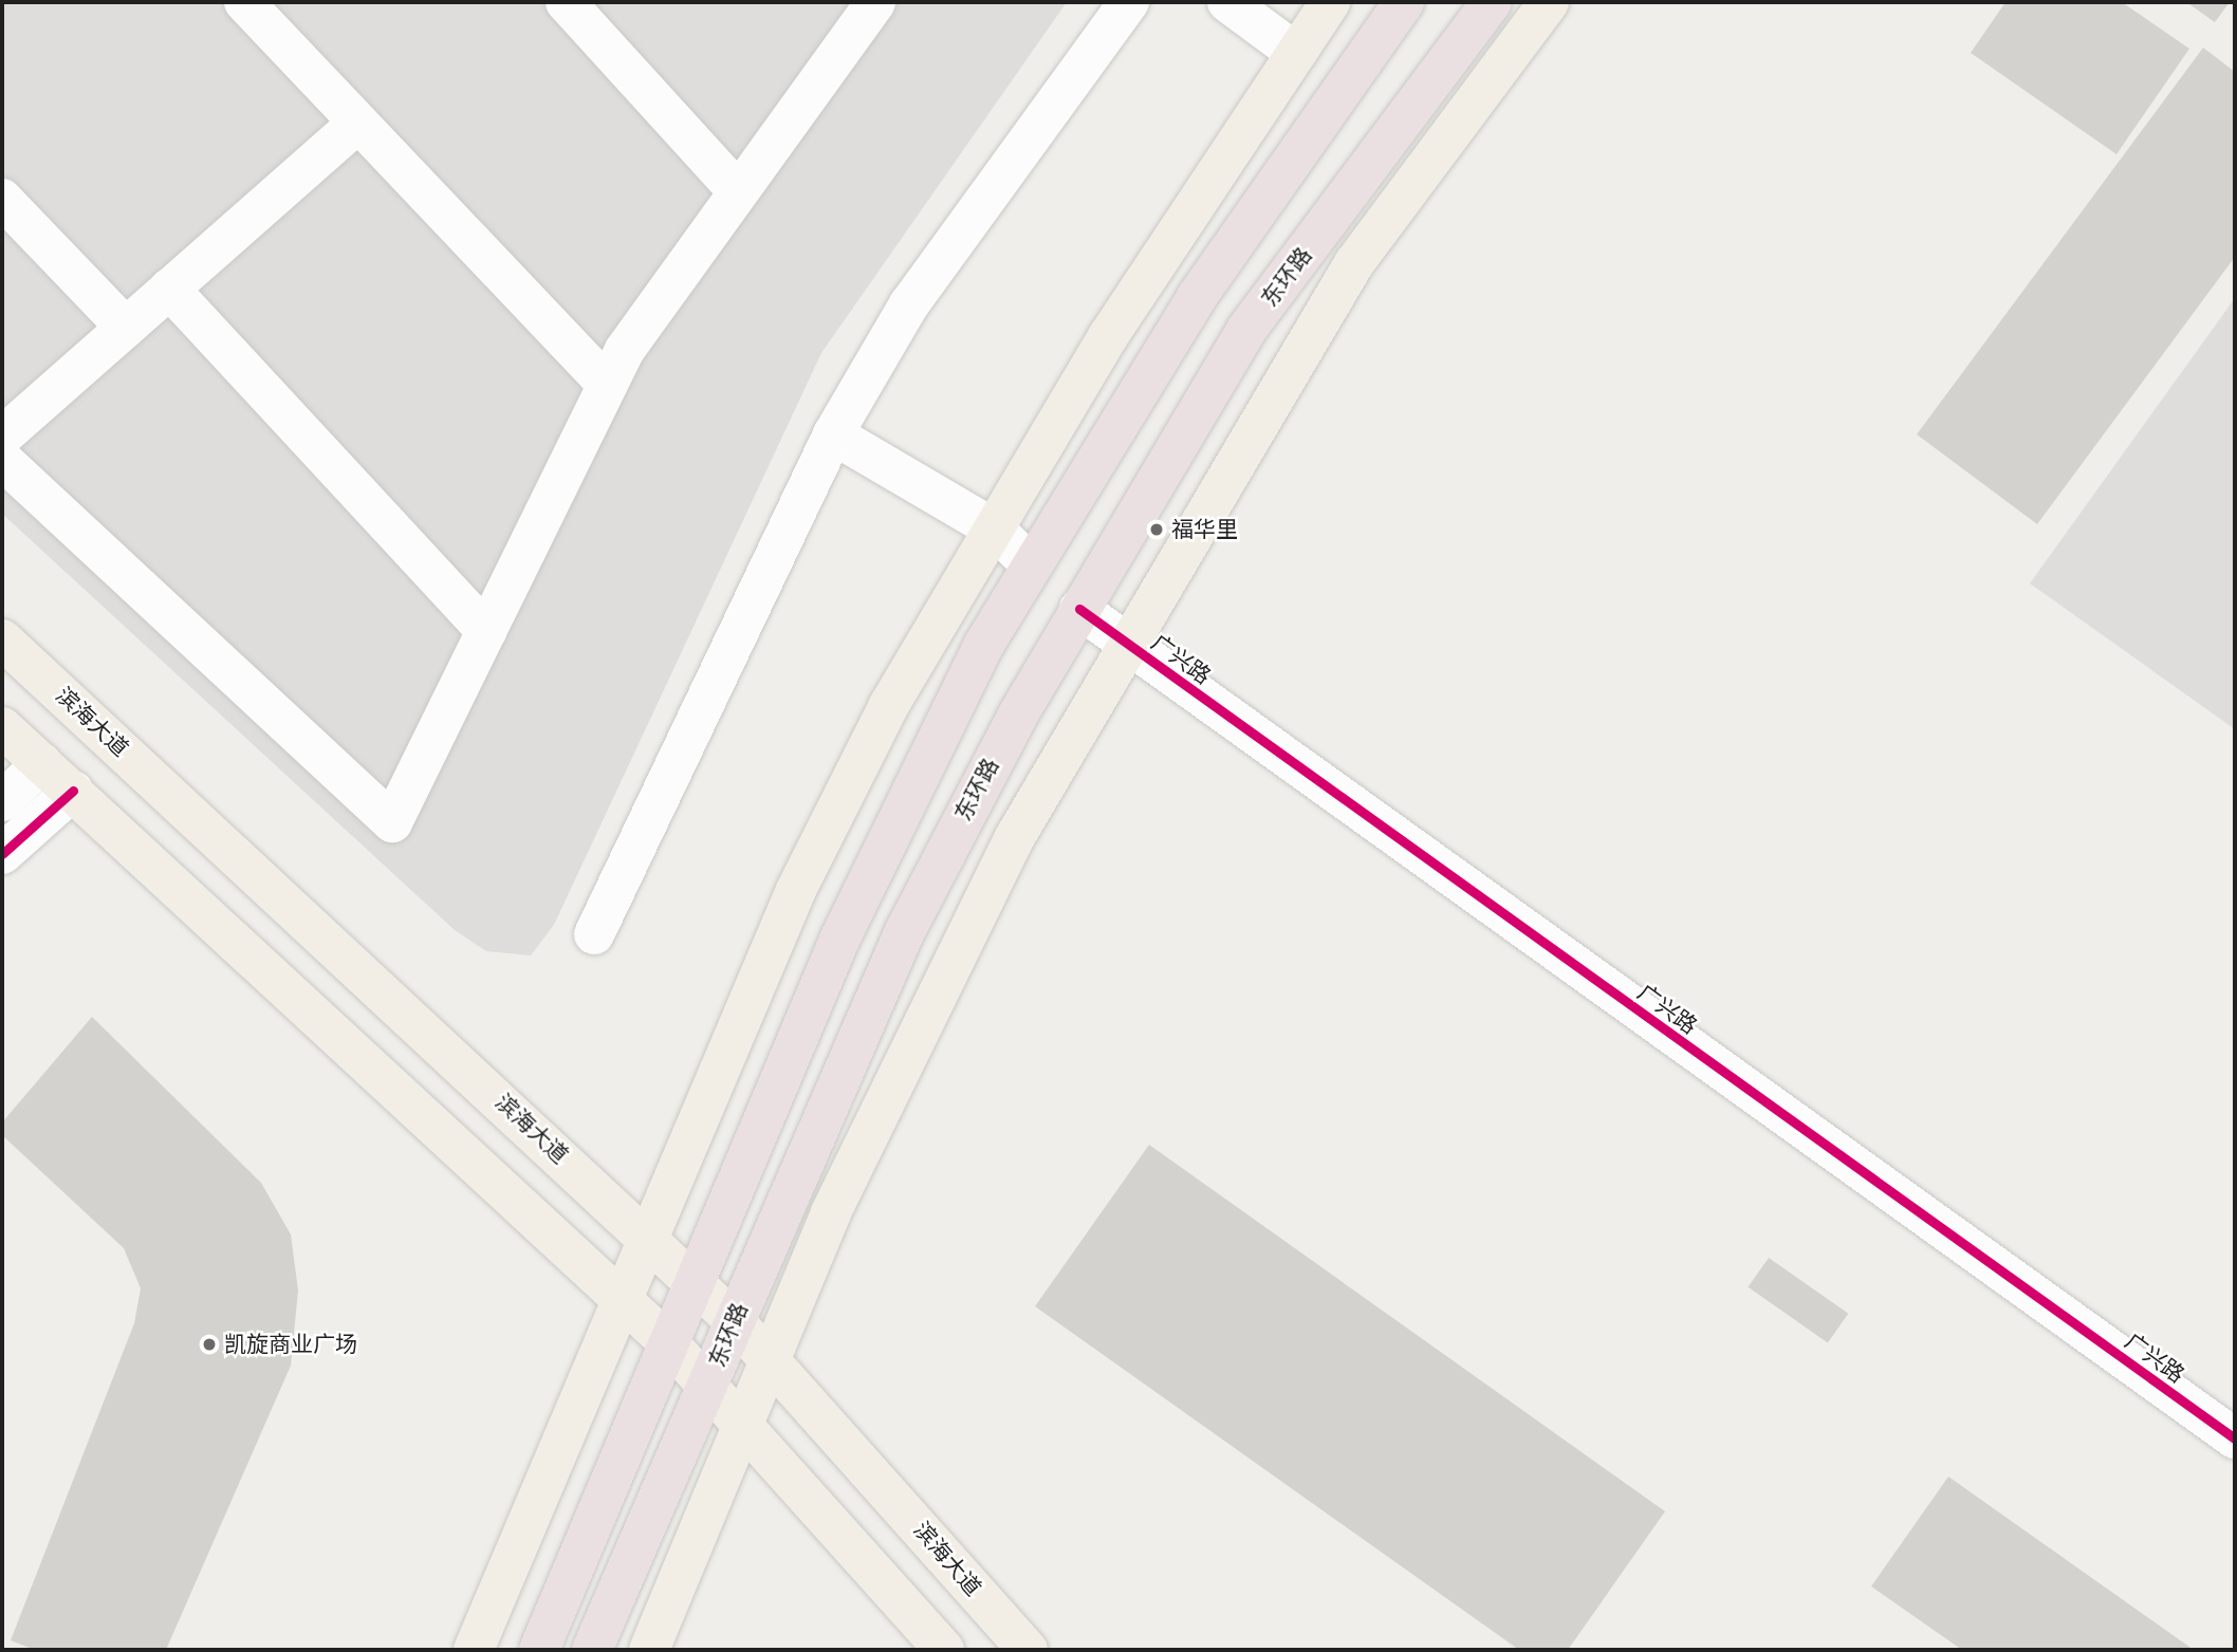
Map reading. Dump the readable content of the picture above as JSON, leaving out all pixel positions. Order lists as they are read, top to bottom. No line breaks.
{"streets":{"highway":["东环路"],"main road":["滨海大道"],"street":["广兴路"]},"crossings":[["东环路","广兴路"],["东环路","滨海大道"]],"places":["福华里","凯旋商业广场"]}
